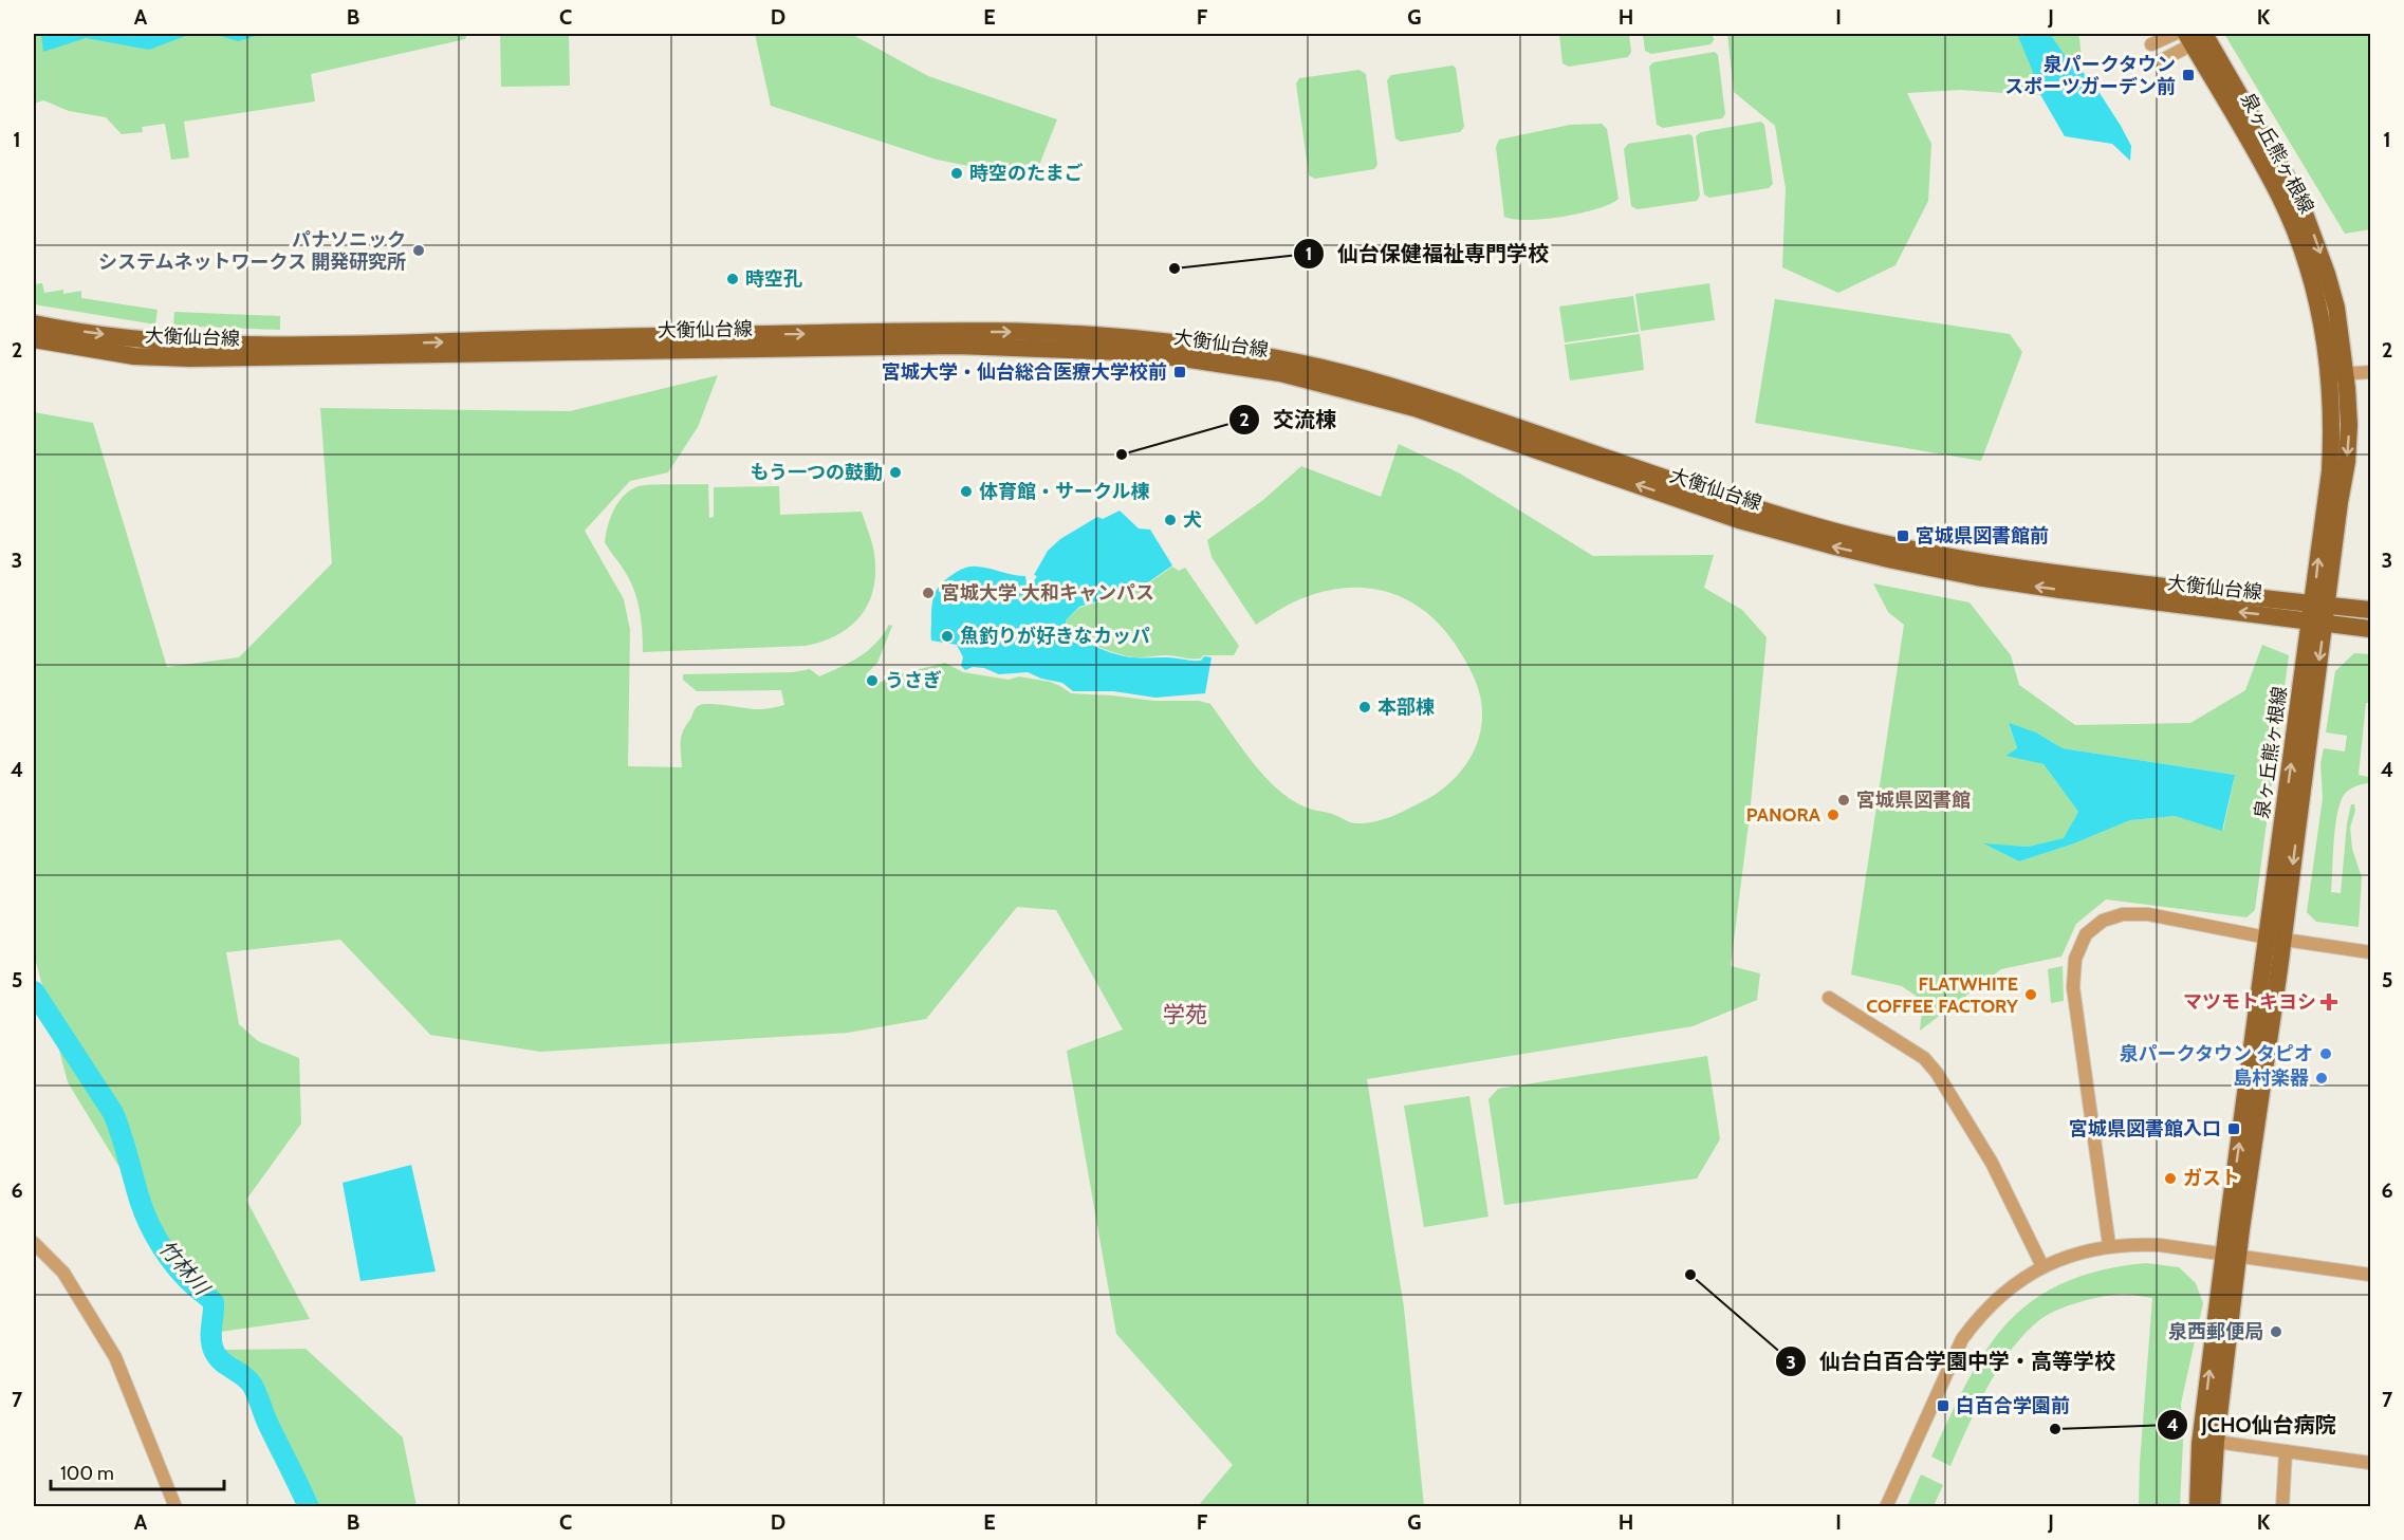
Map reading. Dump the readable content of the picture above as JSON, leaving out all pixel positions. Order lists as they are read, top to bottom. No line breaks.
{"streets":{"main road":["泉ヶ丘熊ヶ根線","大衡仙台線"]},"crossings":[["泉ヶ丘熊ヶ根線","大衡仙台線"]],"districts":["学苑"],"water":["竹林川"],"places":{"transit":["泉パークタウン スポーツガーデン前","宮城大学・仙台総合医療大学校前","宮城県図書館前","宮城県図書館入口","白百合学園前"],"other":["時空のたまご","パナソニック システムネットワークス 開発研究所","仙台保健福祉専門学校","時空孔","交流棟","もう一つの鼓動","体育館・サークル棟","犬","宮城大学 大和キャンパス","魚釣りが好きなカッパ","うさぎ","本部棟","宮城県図書館","PANORA","FLATWHITE COFFEE FACTORY","泉パークタウン タピオ","島村楽器","ガスト","仙台白百合学園中学・高等学校","泉西郵便局","JCHO仙台病院"],"health":["マツモトキヨシ"]},"scale_bar":"100 m","grid":{"columns":["A","B","C","D","E","F","G","H","I","J","K"],"rows":["1","2","3","4","5","6","7"]}}
